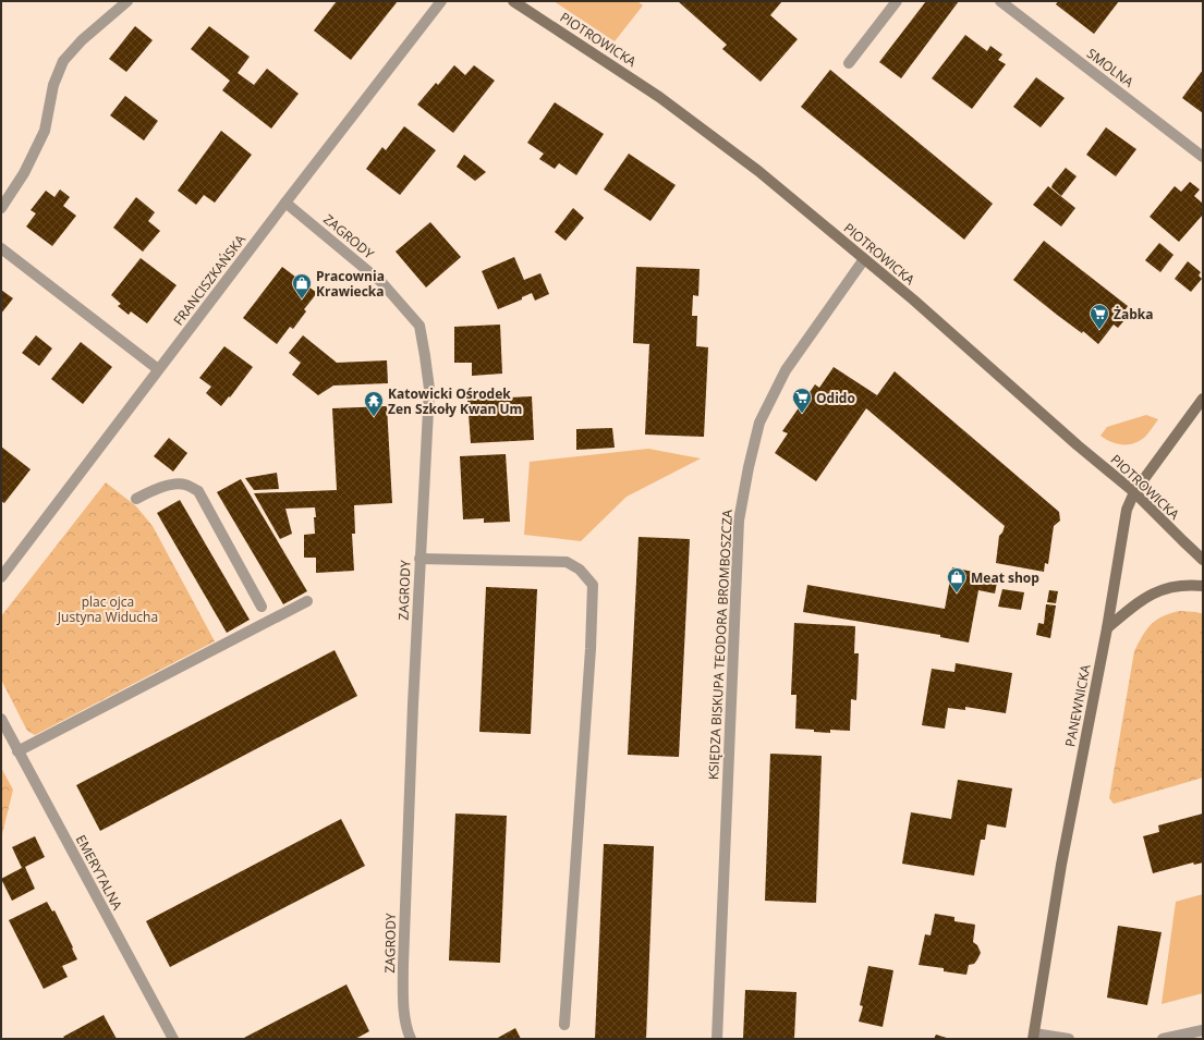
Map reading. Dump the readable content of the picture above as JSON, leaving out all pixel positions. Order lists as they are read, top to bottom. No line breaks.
{"streets":{"street":["PIOTROWICKA","SMOLNA","ZAGRODY","FRANCISZKAŃSKA","KSIĘDZA BISKUPA TEODORA BROMBOSZCZA","PANEWNICKA","EMERYTALNA"]},"crossings":[["PIOTROWICKA","KSIĘDZA BISKUPA TEODORA BROMBOSZCZA"],["PIOTROWICKA","PANEWNICKA"],["ZAGRODY","FRANCISZKAŃSKA"]],"parks":["plac ojca Justyna Widucha"],"places":{"shop":["Pracownia Krawiecka","Meat shop"],"supermarket":["Żabka","Odido"],"temple":["Katowicki Ośrodek Zen Szkoły Kwan Um"]}}
